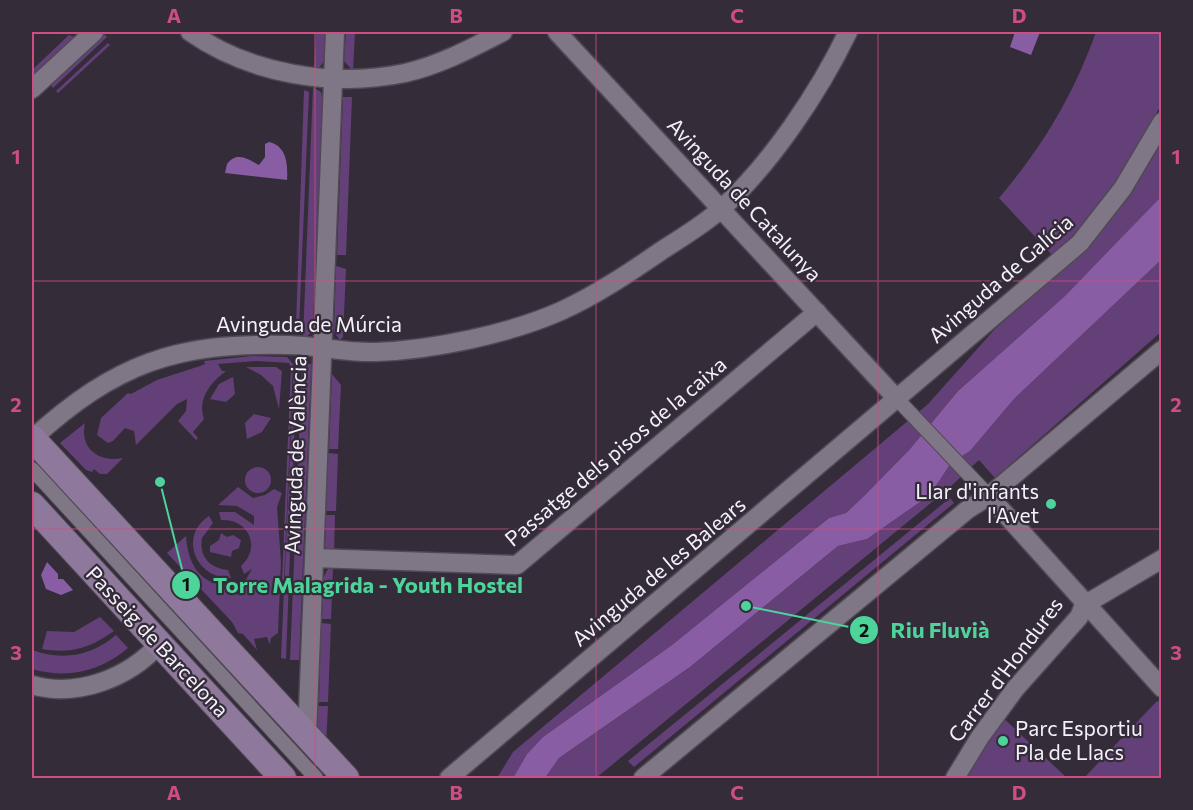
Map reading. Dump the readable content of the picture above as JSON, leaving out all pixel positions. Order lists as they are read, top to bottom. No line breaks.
{"streets":{"main road":["Passeig de Barcelona"],"street":["Avinguda de Catalunya","Avinguda de Galícia","Avinguda de Múrcia","Passatge dels pisos de la caixa","Avinguda de València","Avinguda de les Balears","Carrer d'Hondures"]},"crossings":[["Avinguda de Catalunya","Avinguda de Galícia"],["Avinguda de Catalunya","Avinguda de Múrcia"],["Avinguda de Catalunya","Passatge dels pisos de la caixa"],["Avinguda de Catalunya","Avinguda de les Balears"],["Avinguda de Galícia","Avinguda de les Balears"],["Avinguda de Múrcia","Avinguda de València"],["Passatge dels pisos de la caixa","Avinguda de València"]],"places":["Torre Malagrida - Youth Hostel","Llar d'infants l'Avet","Riu Fluvià","Parc Esportiu Pla de Llacs"],"grid":{"columns":["A","B","C","D"],"rows":["1","2","3"]}}
